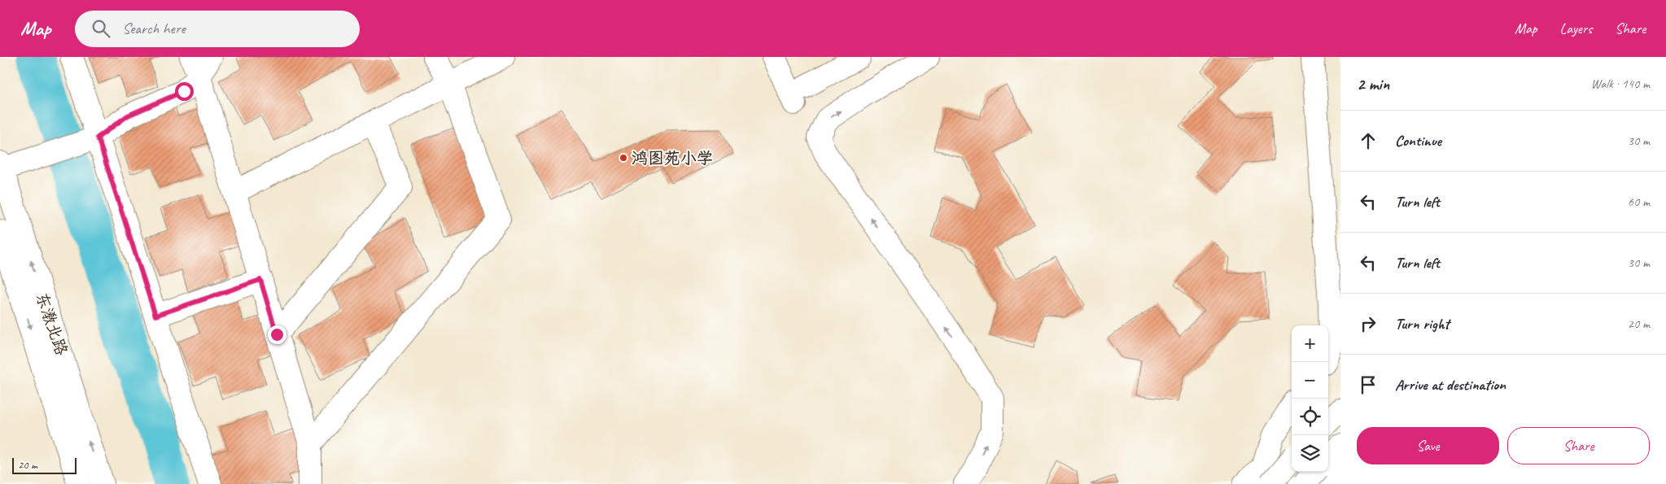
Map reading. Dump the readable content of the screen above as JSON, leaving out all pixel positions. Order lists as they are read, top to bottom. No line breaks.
{"streets":{"street":["东漖北路"]},"places":["鸿图苑小学"],"scale_bar":"20 m","page":{"header":"Map","search":"Search here","nav":["Map","Layers","Share"],"heading":["2 min","Walk · 140 m"],"list":[["Continue","30 m"],["Turn left","60 m"],["Turn left","30 m"],["Turn right","20 m"],"Arrive at destination"],"map_buttons":["+","−"],"buttons":["Save","Share"],"scale":"20 m"}}
